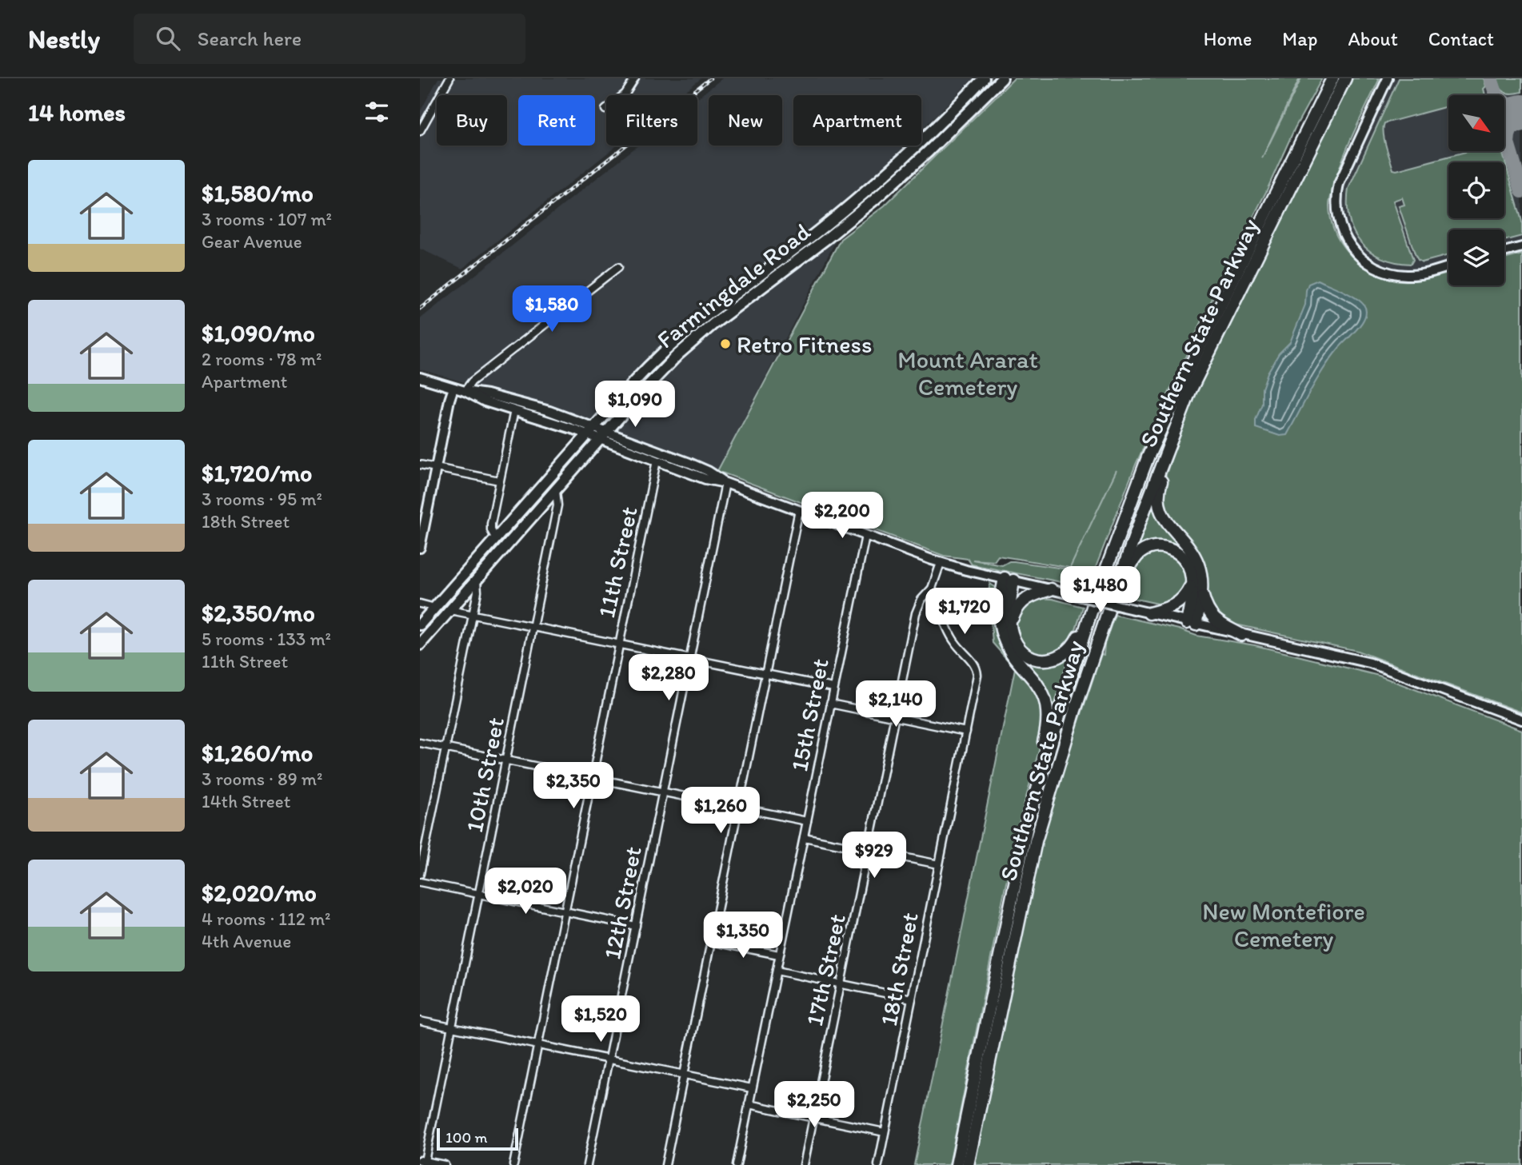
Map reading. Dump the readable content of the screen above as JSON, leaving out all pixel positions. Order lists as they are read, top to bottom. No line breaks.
{"streets":{"highway":["Southern State Parkway"],"main road":["Farmingdale Road"],"street":["11th Street","15th Street","10th Street","12th Street","18th Street","17th Street"]},"crossings":[["Farmingdale Road","10th Street"],["18th Street","17th Street"]],"parks":["Mount Ararat Cemetery","New Montefiore Cemetery"],"places":["Retro Fitness"],"scale_bar":"100 m","north":"bottom right","page":{"header":"Nestly","search":"Search here","nav":["Home","Map","About","Contact"],"heading":"14 homes","chip":["Buy","Rent","Filters","New","Apartment"],"list":[{"name":"$1,580/mo","note":"3 rooms · 107 m² · Gear Avenue"},{"name":"$1,090/mo","note":"2 rooms · 78 m² · Apartment"},{"name":"$1,720/mo","note":"3 rooms · 95 m² · 18th Street"},{"name":"$2,350/mo","note":"5 rooms · 133 m² · 11th Street"},{"name":"$1,260/mo","note":"3 rooms · 89 m² · 14th Street"},{"name":"$2,020/mo","note":"4 rooms · 112 m² · 4th Avenue"}],"price":["$1,580","$1,090","$2,200","$1,480","$1,720","$2,280","$2,140","$2,350","$1,260","$929","$2,020","$1,350","$1,520","$2,250"],"scale":"100 m"}}
